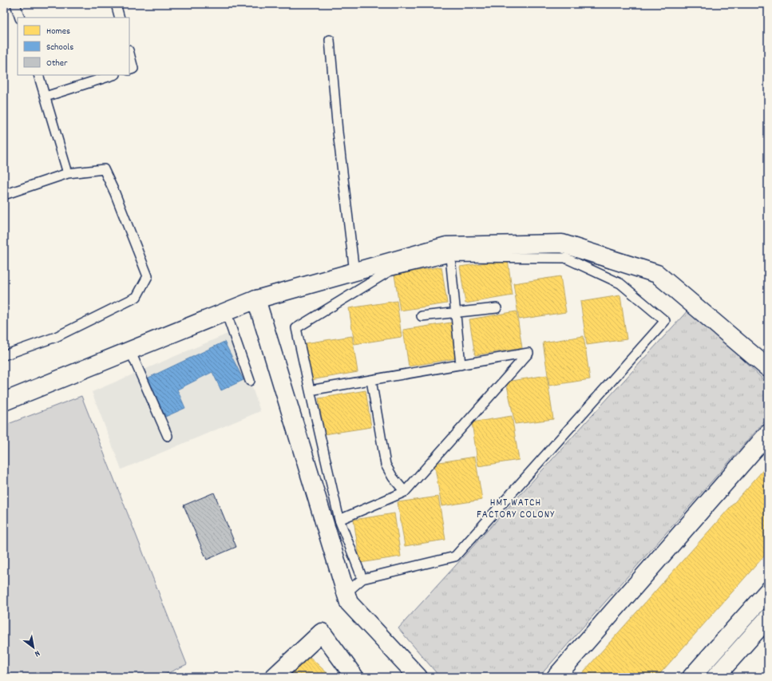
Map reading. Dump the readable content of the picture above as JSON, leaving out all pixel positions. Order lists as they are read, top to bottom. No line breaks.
{"districts":["HMT WATCH FACTORY COLONY"],"legend":["Homes","Schools","Other"],"north":"bottom right"}
